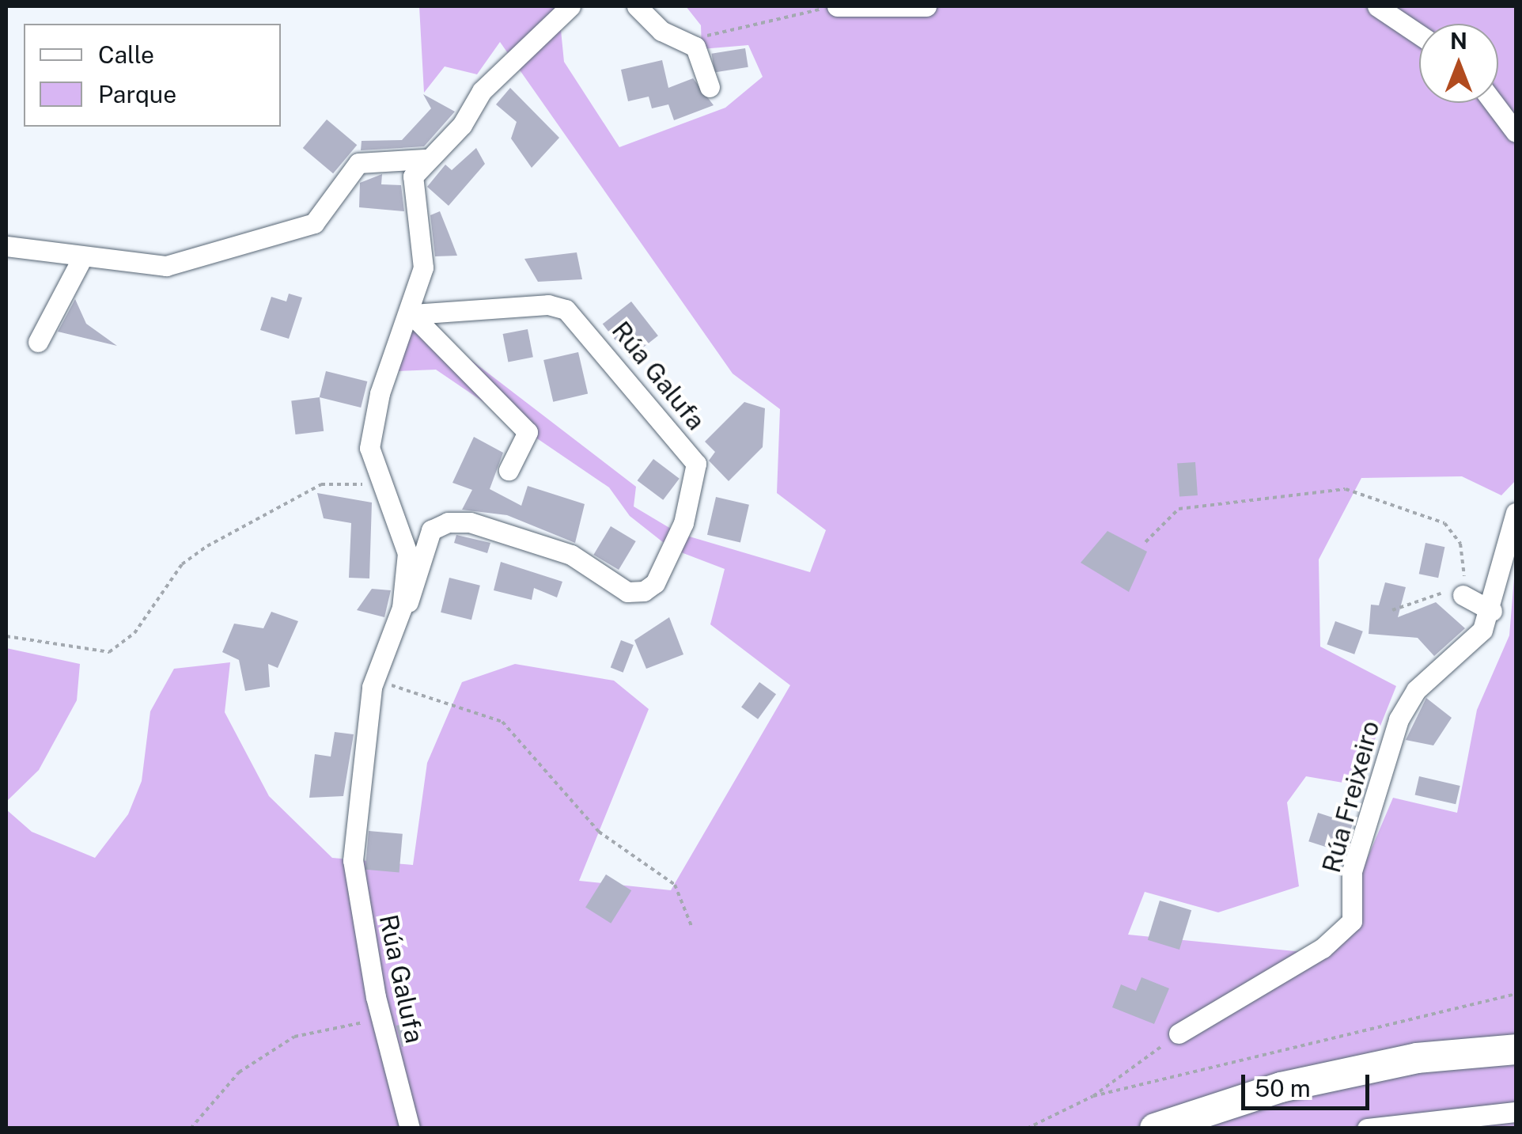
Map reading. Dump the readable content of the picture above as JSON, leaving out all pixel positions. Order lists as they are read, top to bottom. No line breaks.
{"streets":{"street":["Rúa Galufa","Rúa Freixeiro"]},"legend":["Calle","Parque"],"scale_bar":"50 m","north":"top"}
